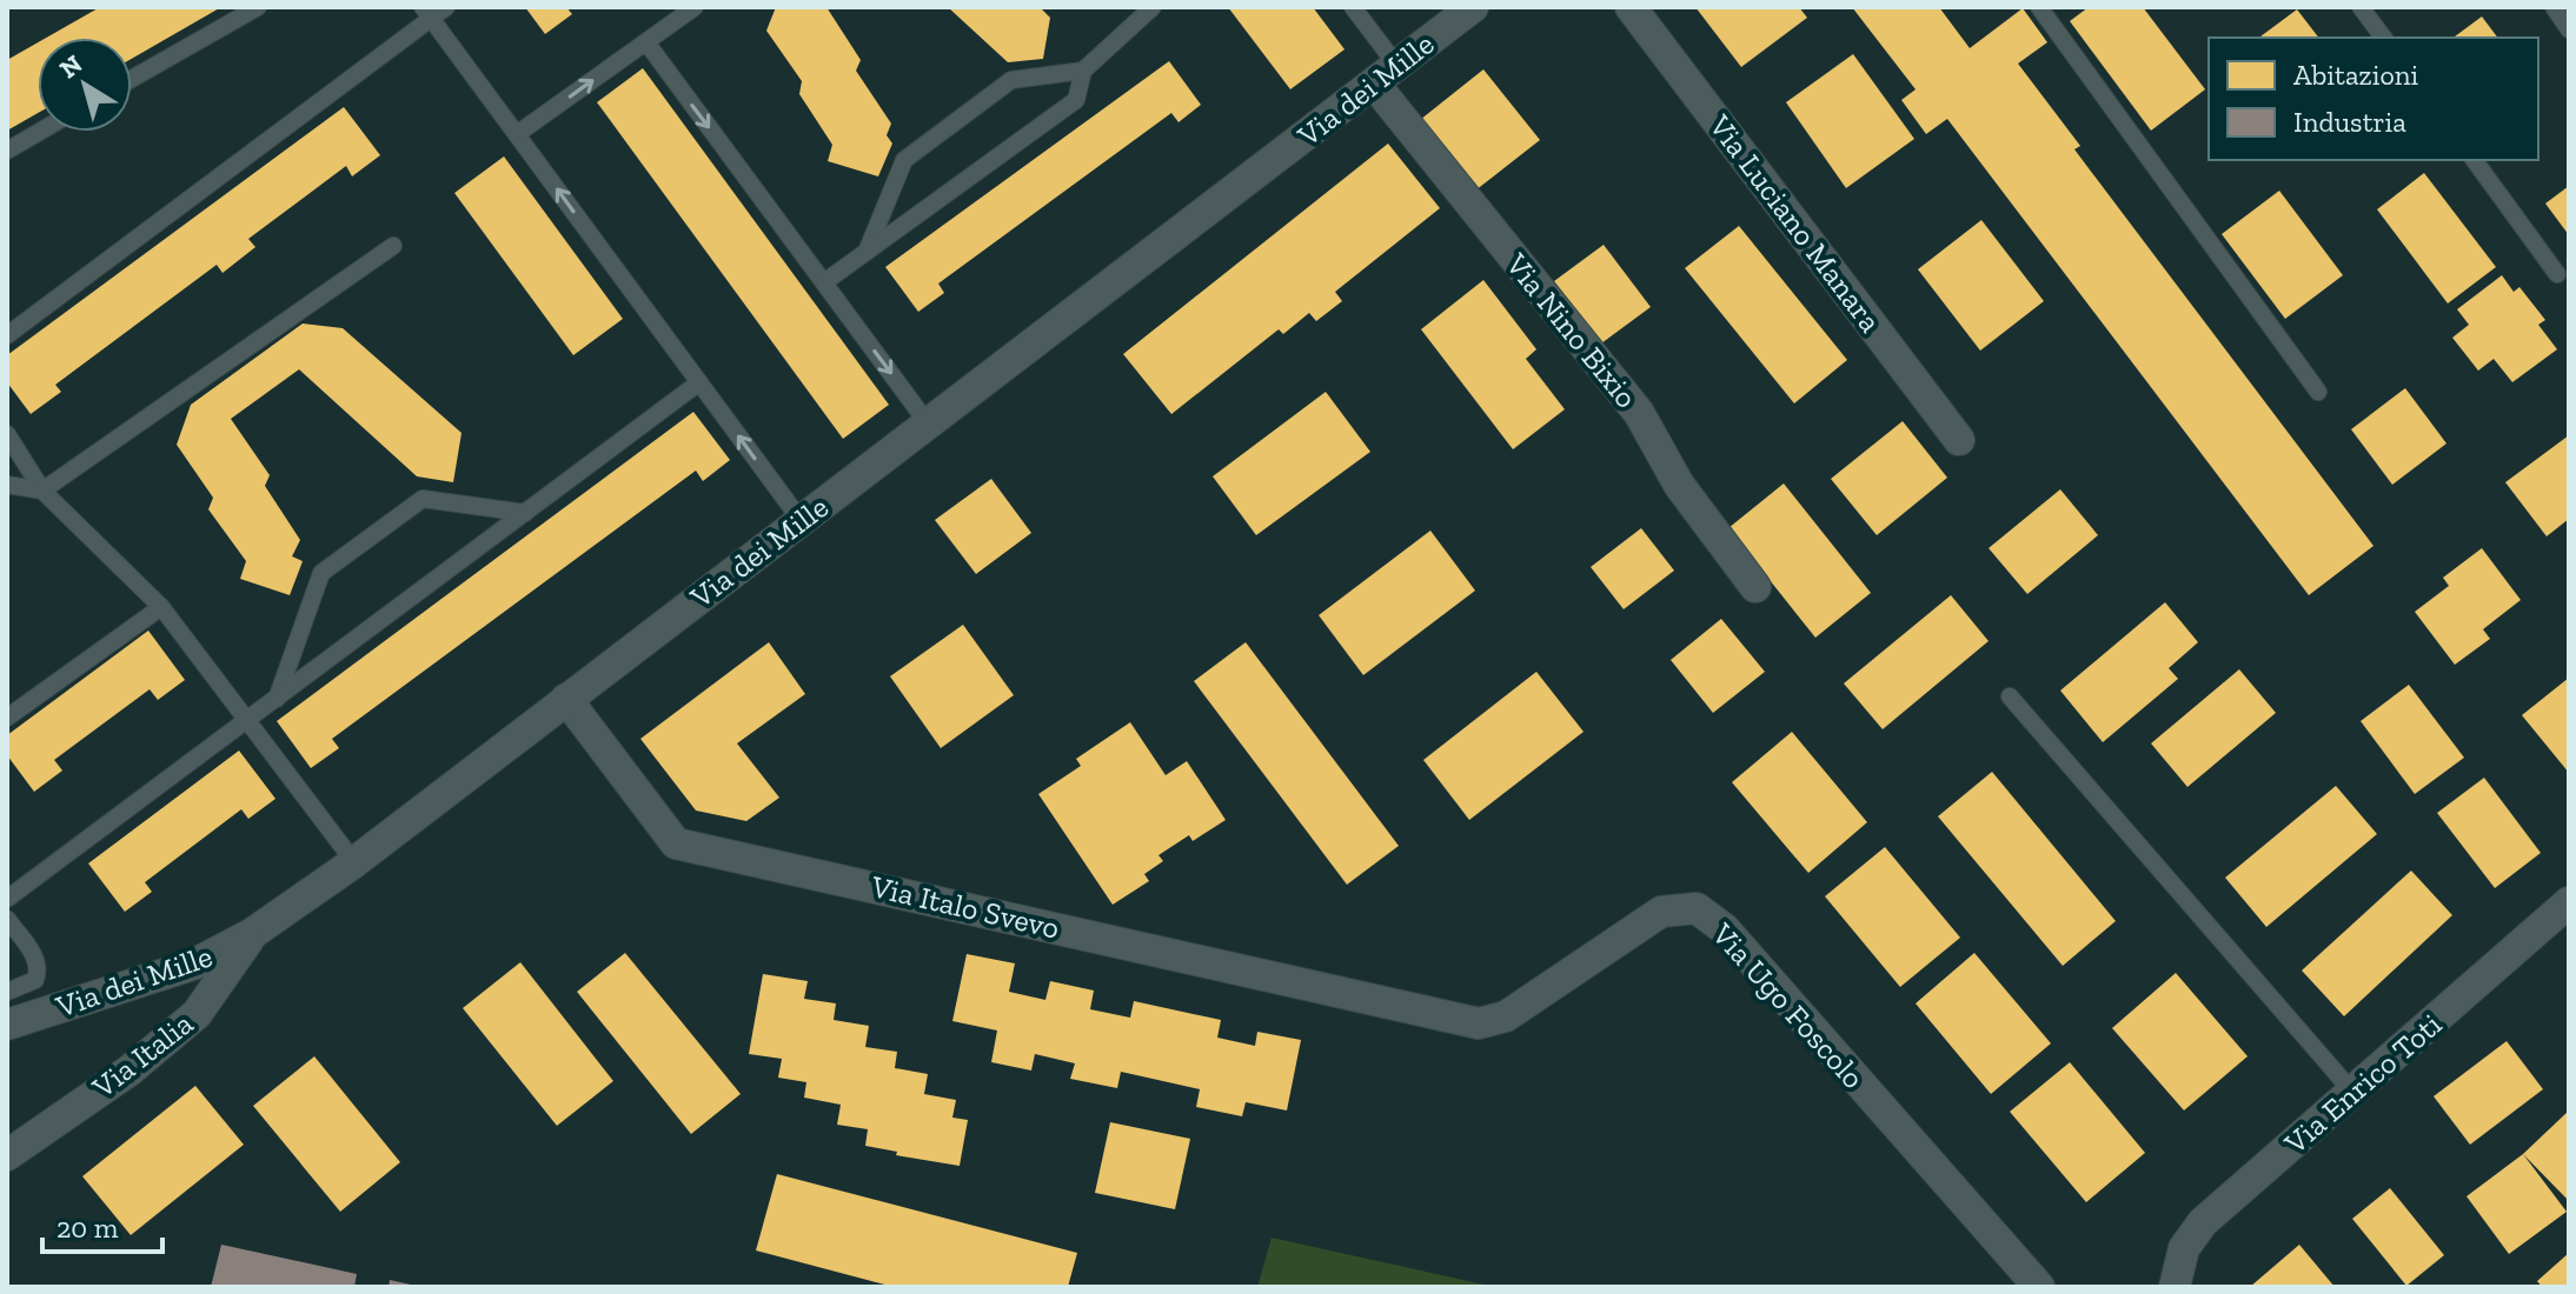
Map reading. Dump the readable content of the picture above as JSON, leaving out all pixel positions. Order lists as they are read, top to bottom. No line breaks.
{"streets":{"street":["Via dei Mille","Via Luciano Manara","Via Nino Bixio","Via Italo Svevo","Via Ugo Foscolo","Via Italia","Via Enrico Toti"]},"crossings":[["Via dei Mille","Via Nino Bixio"],["Via dei Mille","Via Italo Svevo"],["Via dei Mille","Via Italia"],["Via Italo Svevo","Via Ugo Foscolo"]],"legend":["Abitazioni","Industria"],"scale_bar":"20 m","north":"top left"}
